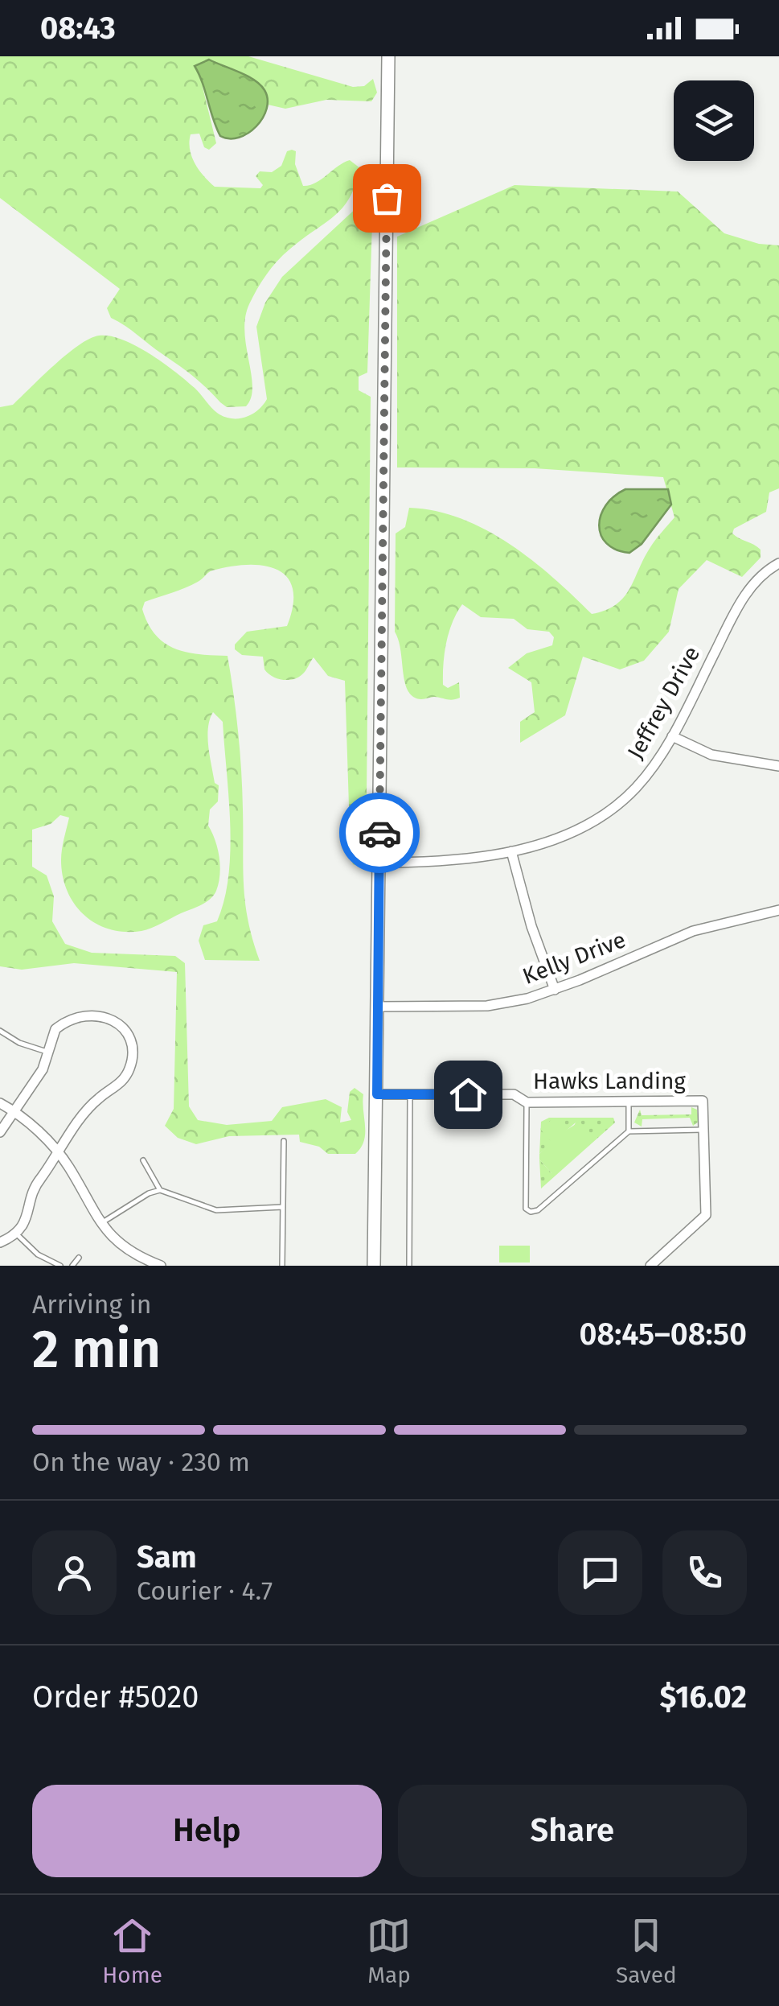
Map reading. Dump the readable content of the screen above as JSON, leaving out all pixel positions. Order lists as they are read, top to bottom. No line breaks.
{"streets":{"street":["Jeffrey Drive","Kelly Drive","Hawks Landing"]},"page":{"status":"08:43","heading":["2 min","Arriving in","08:45–08:50"],"panel":["Sam","Courier · 4.7","Order #5020","$16.02"],"bar":"On the way · 230 m","buttons":["Help","Share"],"tabs":["Home","Map","Saved"]}}
